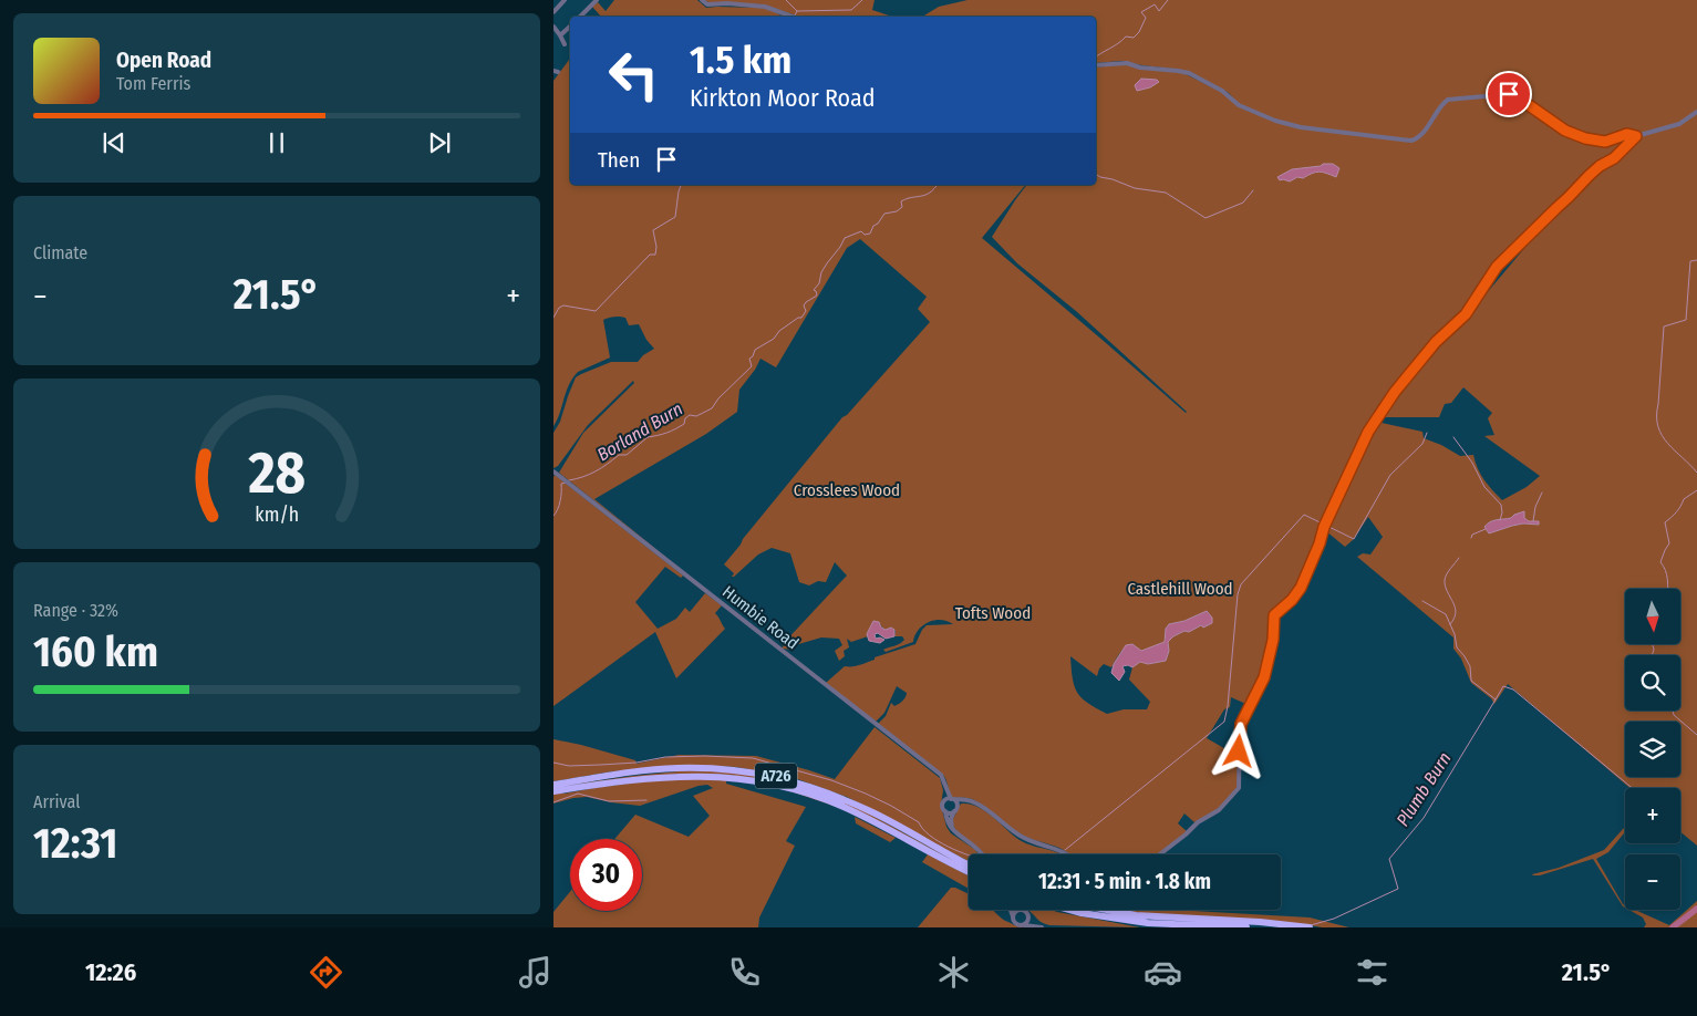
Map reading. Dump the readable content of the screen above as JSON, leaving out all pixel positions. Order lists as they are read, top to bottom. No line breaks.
{"streets":{"highway":["A726"],"street":["Humbie Road"]},"water":["Borland Burn","Plumb Burn"],"parks":["Crosslees Wood","Castlehill Wood","Tofts Wood"],"north":"bottom","page":{"turn":["1.5 km","Kirkton Moor Road"],"song":["Open Road","Tom Ferris"],"then":"Then","tile":["Climate",["Range · 32%","160 km"],["Arrival","12:31"]],"heat":["−","21.5°","+"],"map_buttons":["+","−"],"limit":"30","trip":"12:31 · 5 min · 1.8 km","tabs":["12:26","21.5°"],"gauge":["28","km/h"]}}
